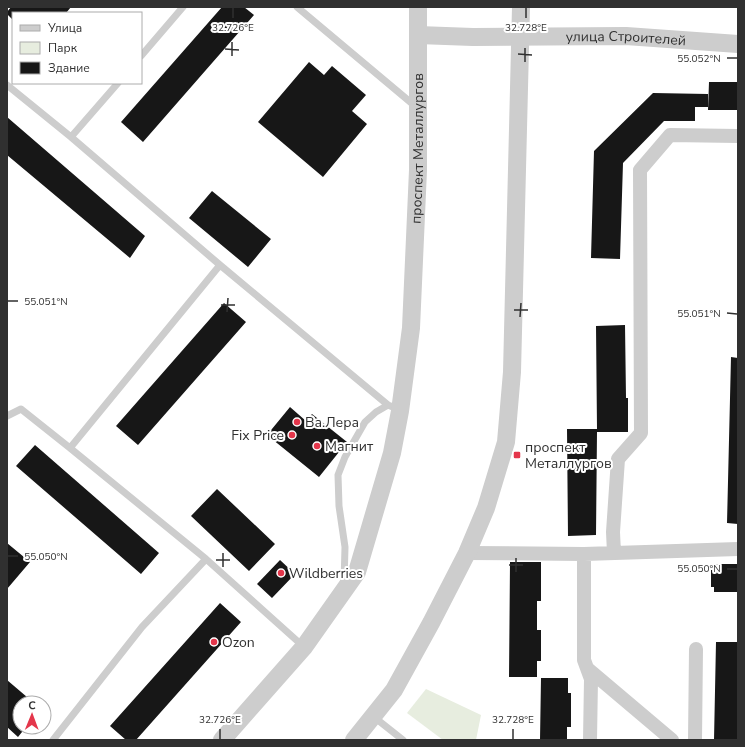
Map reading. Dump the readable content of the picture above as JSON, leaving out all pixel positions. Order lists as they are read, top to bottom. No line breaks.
{"streets":{"street":["улица Строителей","проспект Металлургов"]},"crossings":[["улица Строителей","проспект Металлургов"]],"places":{"other":["Ва.Лера","Fix Price","Магнит","Wildberries","Ozon"],"transit":["проспект Металлургов"]},"legend":["Улица","Парк","Здание"],"north":"top","coordinates":["32.726°E","32.728°E","55.052°N","55.051°N","55.050°N"]}
